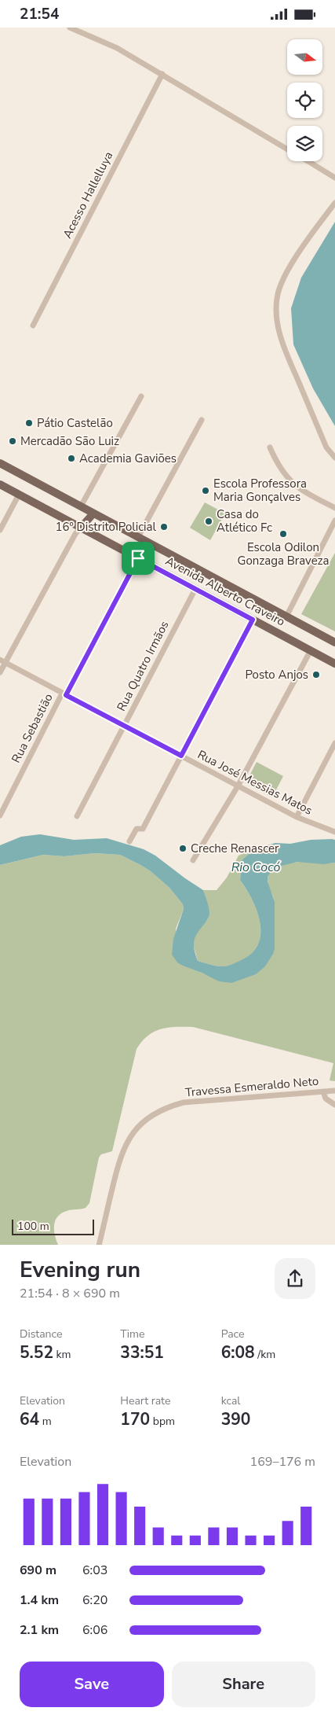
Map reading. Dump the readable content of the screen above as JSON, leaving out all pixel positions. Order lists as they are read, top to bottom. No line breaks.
{"streets":{"main road":["Avenida Alberto Craveiro"],"street":["Acesso Hallelluya","Rua Quatro Irmãos","Rua Sebastião","Rua José Messias Matos","Travessa Esmeraldo Neto"]},"crossings":[["Avenida Alberto Craveiro","Rua Quatro Irmãos"],["Avenida Alberto Craveiro","Rua Sebastião"],["Rua Quatro Irmãos","Rua José Messias Matos"],["Rua Sebastião","Rua José Messias Matos"]],"water":["Rio Cocó"],"places":["Pátio Castelão","Mercadão São Luiz","Academia Gaviões","Escola Professora Maria Gonçalves","Casa do Atlético Fc","16º Distrito Policial","Escola Odilon Gonzaga Braveza","Posto Anjos","Creche Renascer"],"scale_bar":"100 m","north":"right","page":{"status":"21:54","scale":"100 m","heading":["Evening run","21:54 · 8 × 690 m"],"stats":[["Distance","5.52 km"],["Time","33:51"],["Pace","6:08 /km"],["Elevation","64 m"],["Heart rate","170 bpm"],["kcal","390"]],"chart":["Elevation","169–176 m"],"list":[{"name":"690 m","note":"6:03"},{"name":"1.4 km","note":"6:20"},{"name":"2.1 km","note":"6:06"}],"buttons":["Save","Share"]}}
